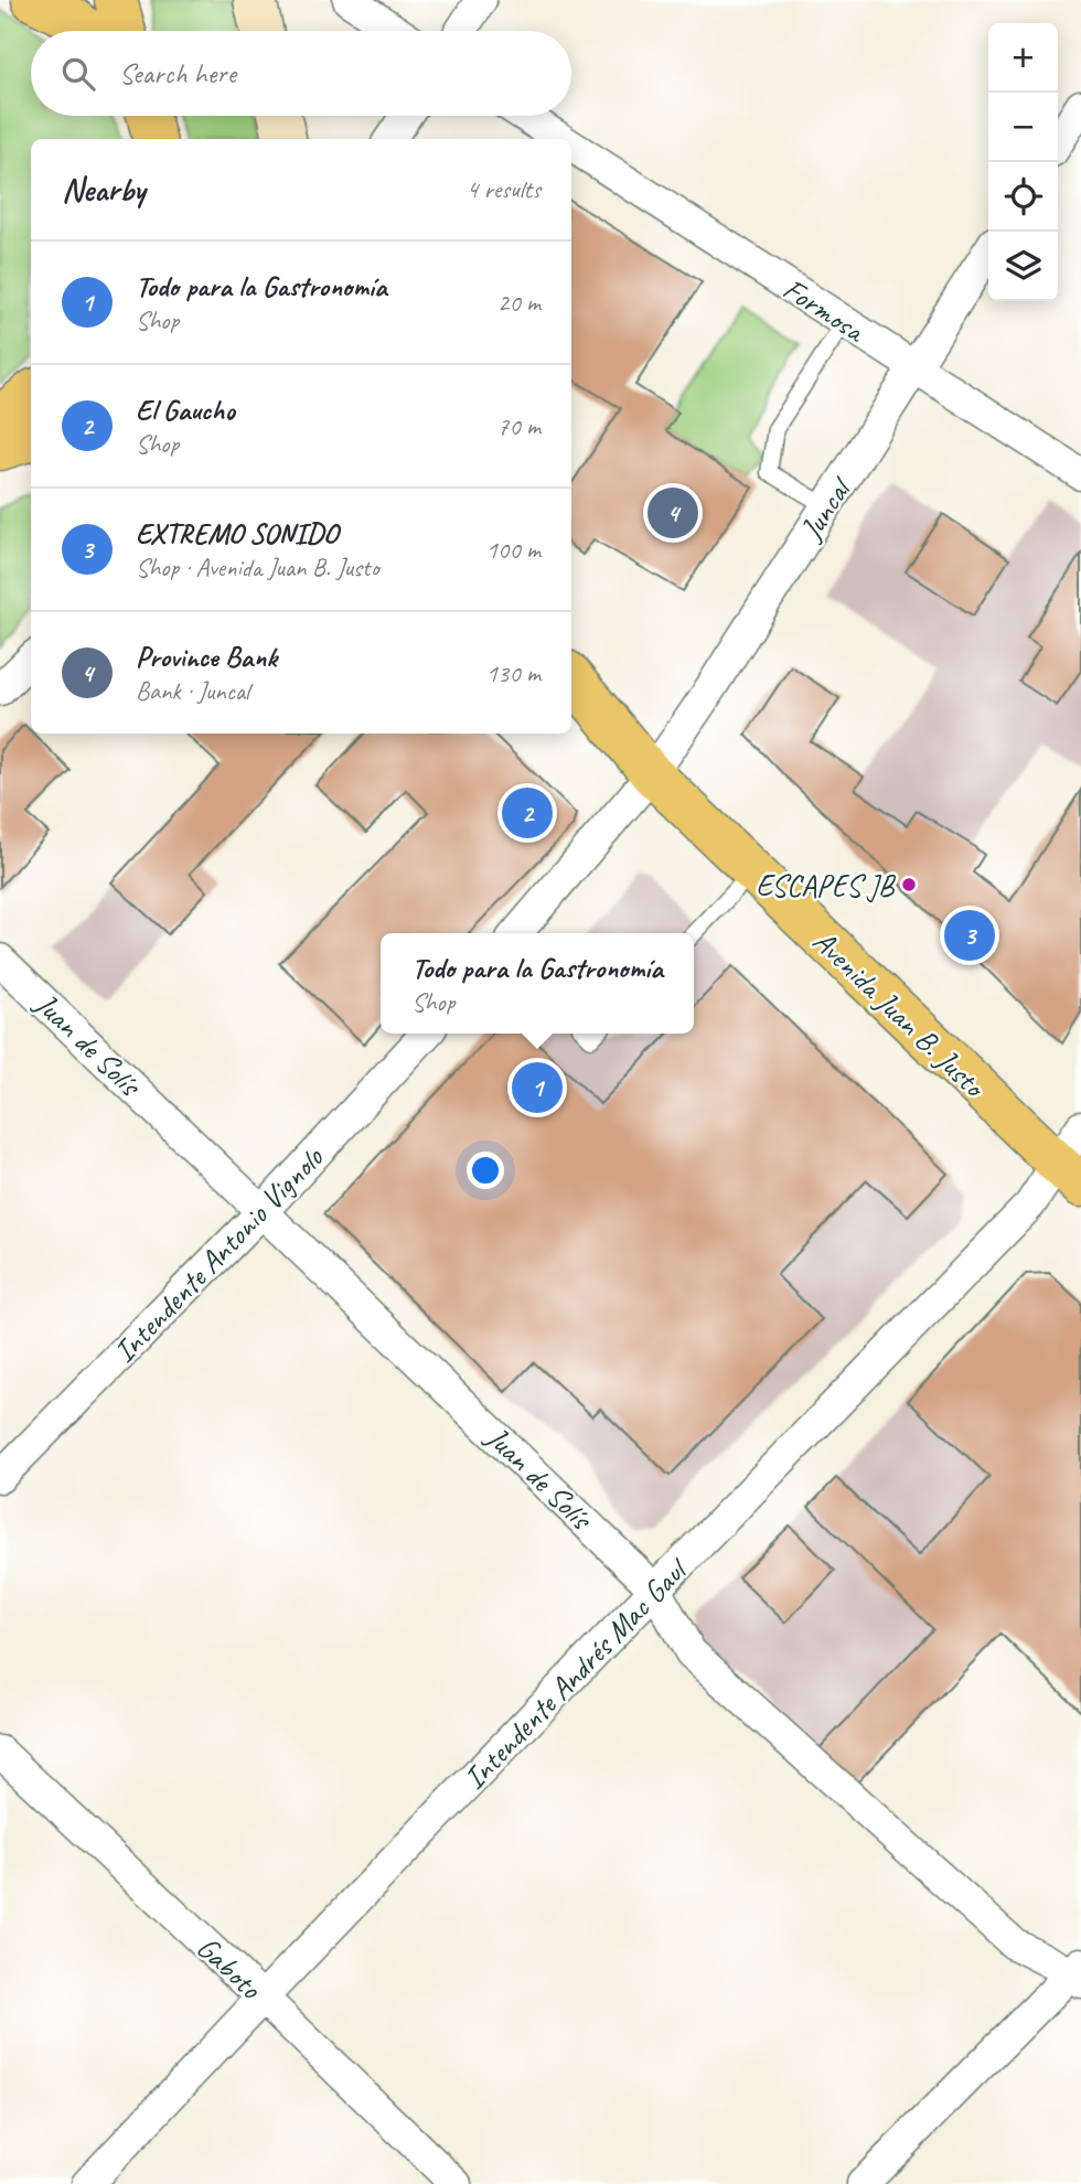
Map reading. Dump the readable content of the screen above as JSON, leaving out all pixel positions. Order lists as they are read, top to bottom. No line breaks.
{"streets":{"main road":["Avenida Juan B. Justo"],"street":["Formosa","Juncal","Juan de Solís","Intendente Antonio Vignolo","Intendente Andrés Mac Gaul","Gaboto"]},"crossings":[["Formosa","Juncal"],["Juncal","Avenida Juan B. Justo"],["Avenida Juan B. Justo","Intendente Andrés Mac Gaul"],["Juan de Solís","Intendente Antonio Vignolo"],["Juan de Solís","Intendente Andrés Mac Gaul"],["Intendente Andrés Mac Gaul","Gaboto"]],"places":["ESCAPES JB"],"page":{"map_buttons":["+","−"],"search":"Search here","heading":["Nearby","4 results"],"list":[{"mark":"1","name":"Todo para la Gastronomía","note":"Shop","value":"20 m"},{"mark":"2","name":"El Gaucho","note":"Shop","value":"70 m"},{"mark":"3","name":"EXTREMO SONIDO","note":"Shop · Avenida Juan B. Justo","value":"100 m"},{"mark":"4","name":"Province Bank","note":"Bank · Juncal","value":"130 m"}],"pins":["4","2","3","1"],"popup":["Todo para la Gastronomía","Shop"]}}
